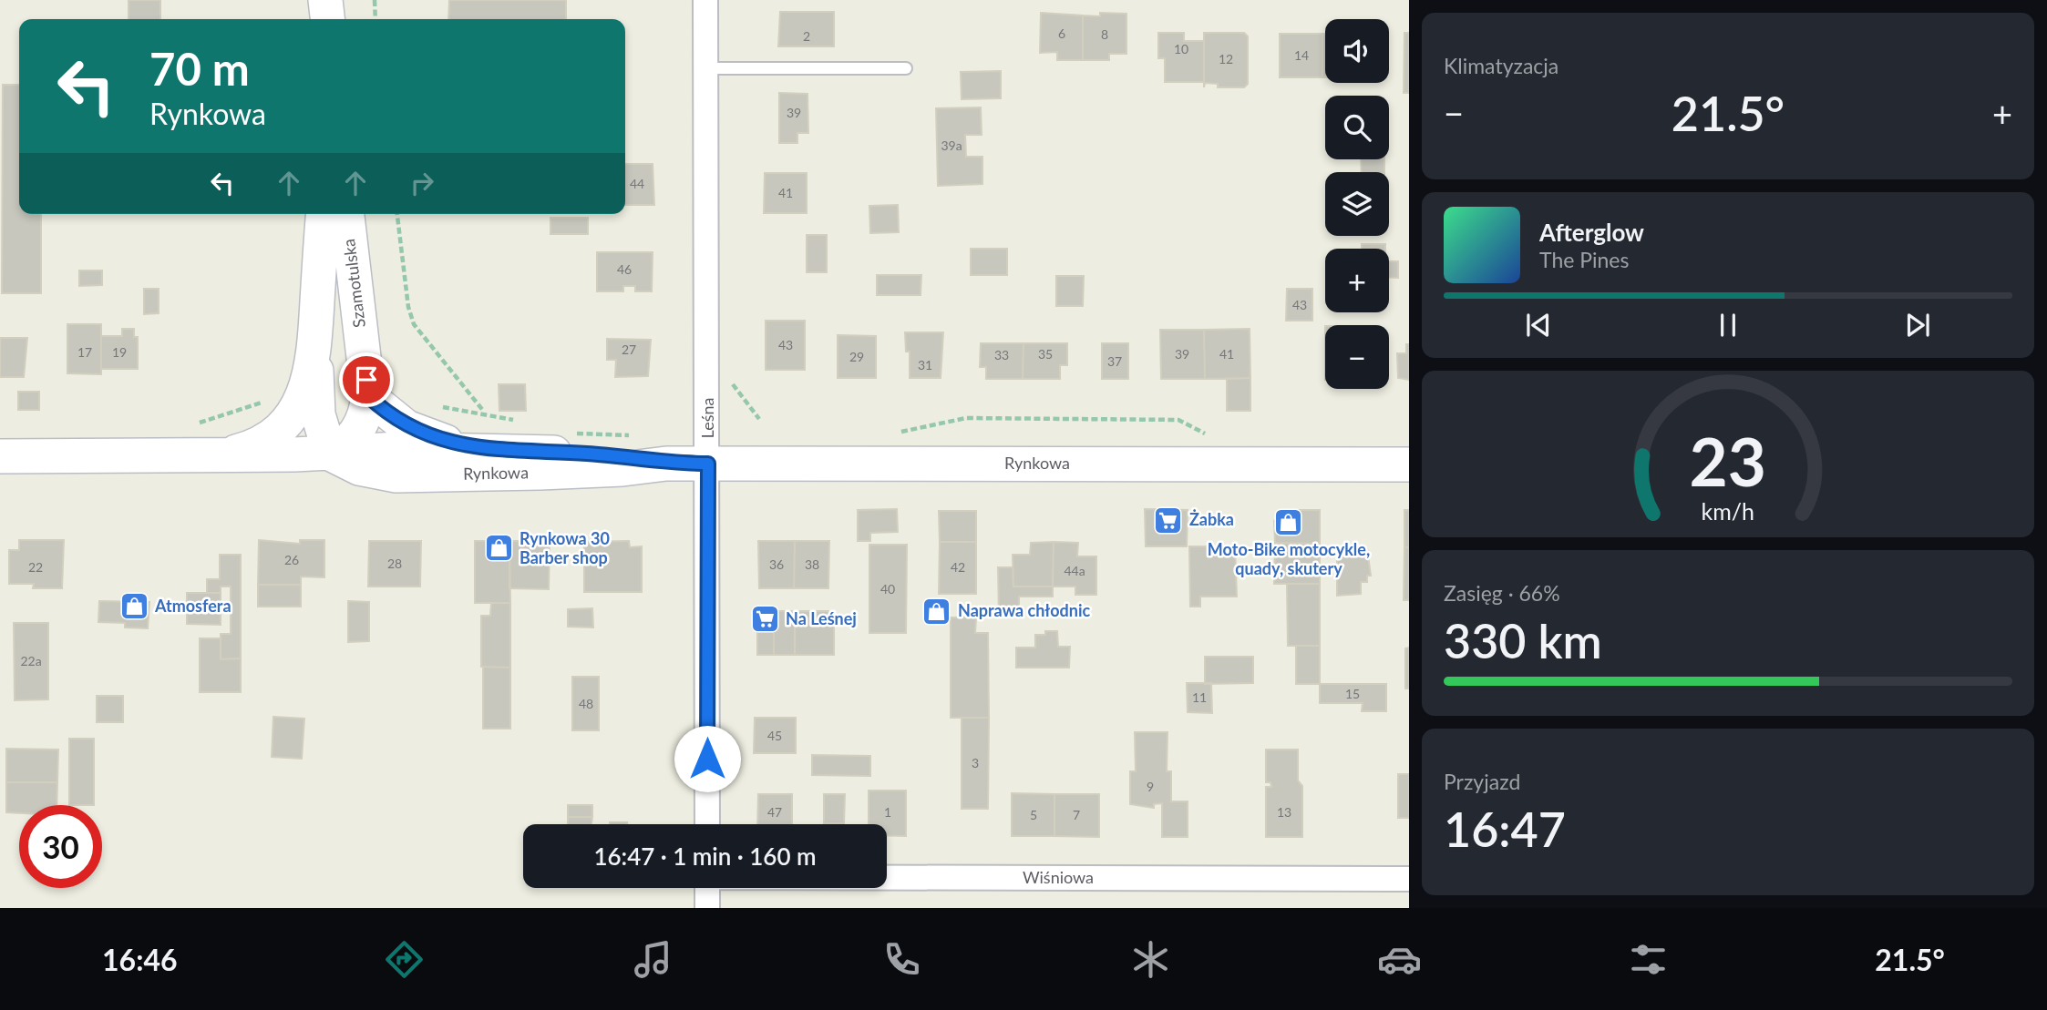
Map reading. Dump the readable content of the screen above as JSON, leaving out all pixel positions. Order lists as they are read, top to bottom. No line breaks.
{"streets":{"street":["Szamotulska","Leśna","Rynkowa","Wiśniowa"]},"crossings":[["Szamotulska","Rynkowa"],["Leśna","Rynkowa"]],"places":{"supermarket":["Żabka","Na Leśnej"],"shop":["Moto-Bike motocykle, quady, skutery","Rynkowa 30 Barber shop","Atmosfera","Naprawa chłodnic"]},"house_numbers":["6","8","2","10","14","12","39","39a","44","41","46","43","43","27","17","19","35","39","41","33","29","37","31","26","28","36","38","22","42","44a","40","22a","15","11","48","45","3","9","47","1","13","5","7"],"page":{"tile":["Klimatyzacja",["Zasięg · 66%","330 km"],["Przyjazd","16:47"]],"map_buttons":["+","−"],"turn":["70 m","Rynkowa"],"heat":["−","21.5°","+"],"song":["Afterglow","The Pines"],"limit":"30","trip":"16:47 · 1 min · 160 m","tabs":["16:46","21.5°"],"gauge":["23","km/h"]}}
